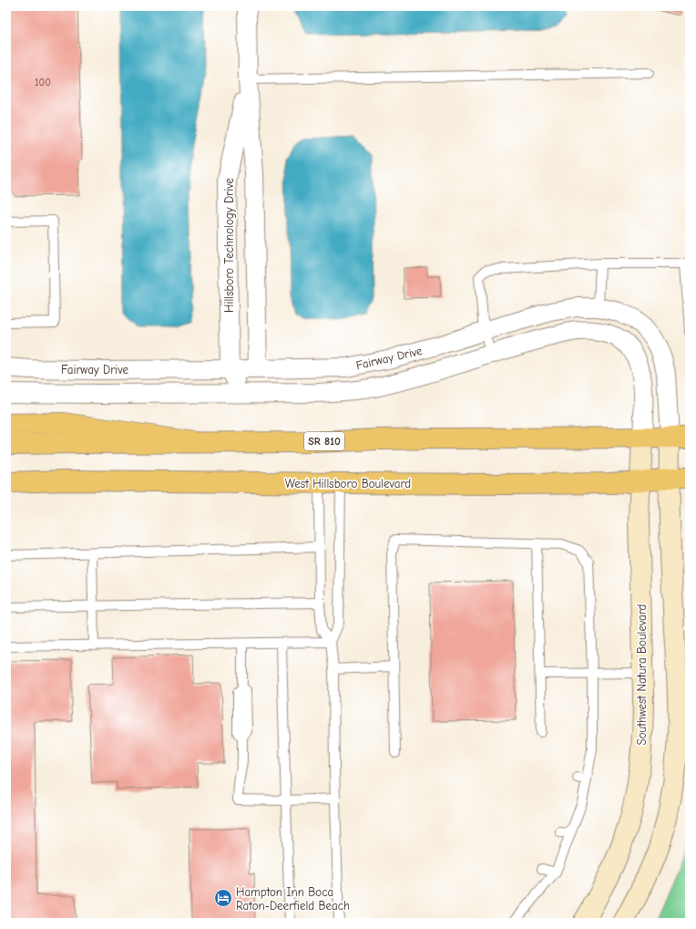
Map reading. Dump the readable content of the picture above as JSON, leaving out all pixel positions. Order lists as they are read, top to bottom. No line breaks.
{"streets":{"main road":["SR 810","West Hillsboro Boulevard"],"street":["Hillsboro Technology Drive","Fairway Drive","Southwest Natura Boulevard"]},"crossings":[["Hillsboro Technology Drive","Fairway Drive"],["Fairway Drive","SR 810"],["Fairway Drive","Southwest Natura Boulevard"],["SR 810","Southwest Natura Boulevard"],["West Hillsboro Boulevard","Southwest Natura Boulevard"]],"places":{"hotel":["Hampton Inn Boca Raton-Deerfield Beach"]},"house_numbers":["100"]}
